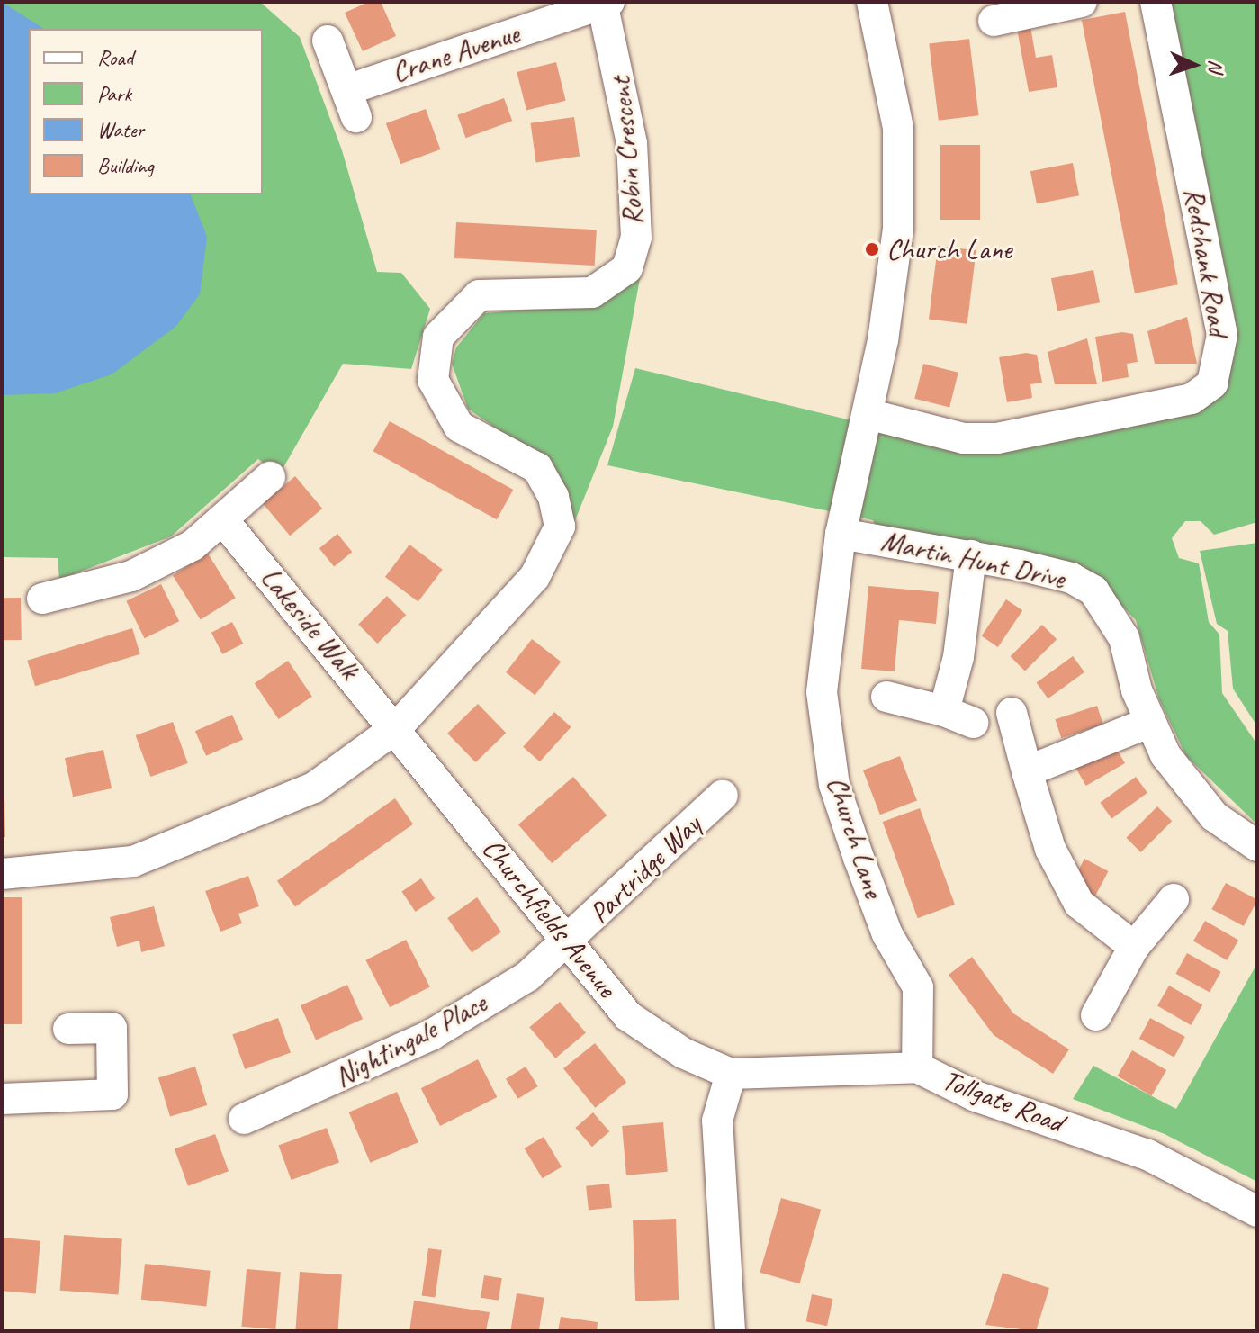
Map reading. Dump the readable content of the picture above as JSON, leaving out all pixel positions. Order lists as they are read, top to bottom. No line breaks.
{"streets":{"street":["Crane Avenue","Robin Crescent","Redshank Road","Martin Hunt Drive","Lakeside Walk","Church Lane","Partridge Way","Churchfields Avenue","Nightingale Place","Tollgate Road"]},"crossings":[["Crane Avenue","Robin Crescent"],["Robin Crescent","Lakeside Walk"],["Robin Crescent","Churchfields Avenue"],["Redshank Road","Church Lane"],["Martin Hunt Drive","Church Lane"],["Lakeside Walk","Churchfields Avenue"],["Church Lane","Tollgate Road"],["Partridge Way","Churchfields Avenue"],["Partridge Way","Nightingale Place"],["Churchfields Avenue","Nightingale Place"],["Churchfields Avenue","Tollgate Road"]],"places":["Church Lane"],"legend":["Road","Park","Water","Building"],"north":"right"}
